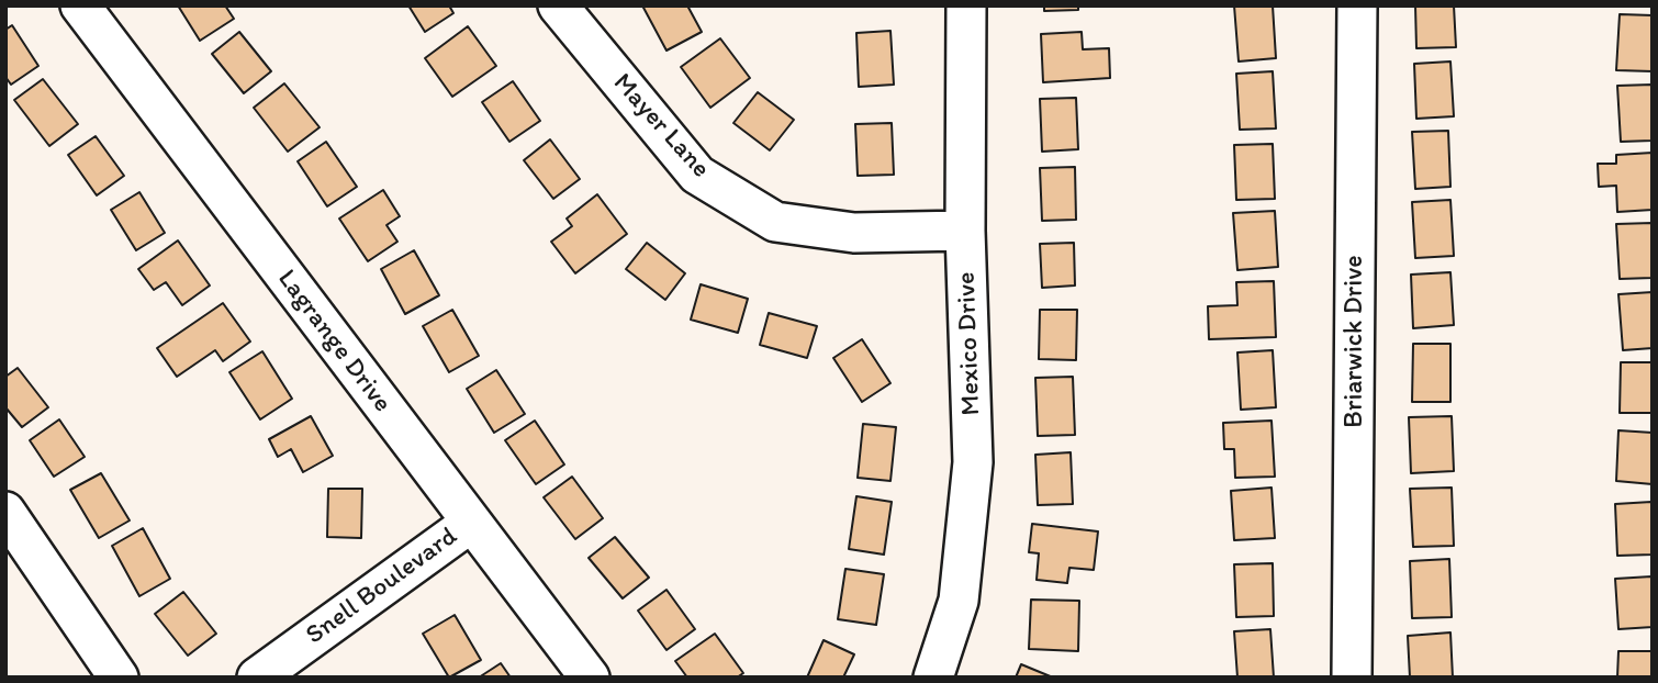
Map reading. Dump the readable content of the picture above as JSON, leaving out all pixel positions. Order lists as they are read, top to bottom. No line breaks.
{"streets":{"street":["Mayer Lane","Lagrange Drive","Briarwick Drive","Mexico Drive","Snell Boulevard"]},"crossings":[["Mayer Lane","Mexico Drive"],["Lagrange Drive","Snell Boulevard"]]}
